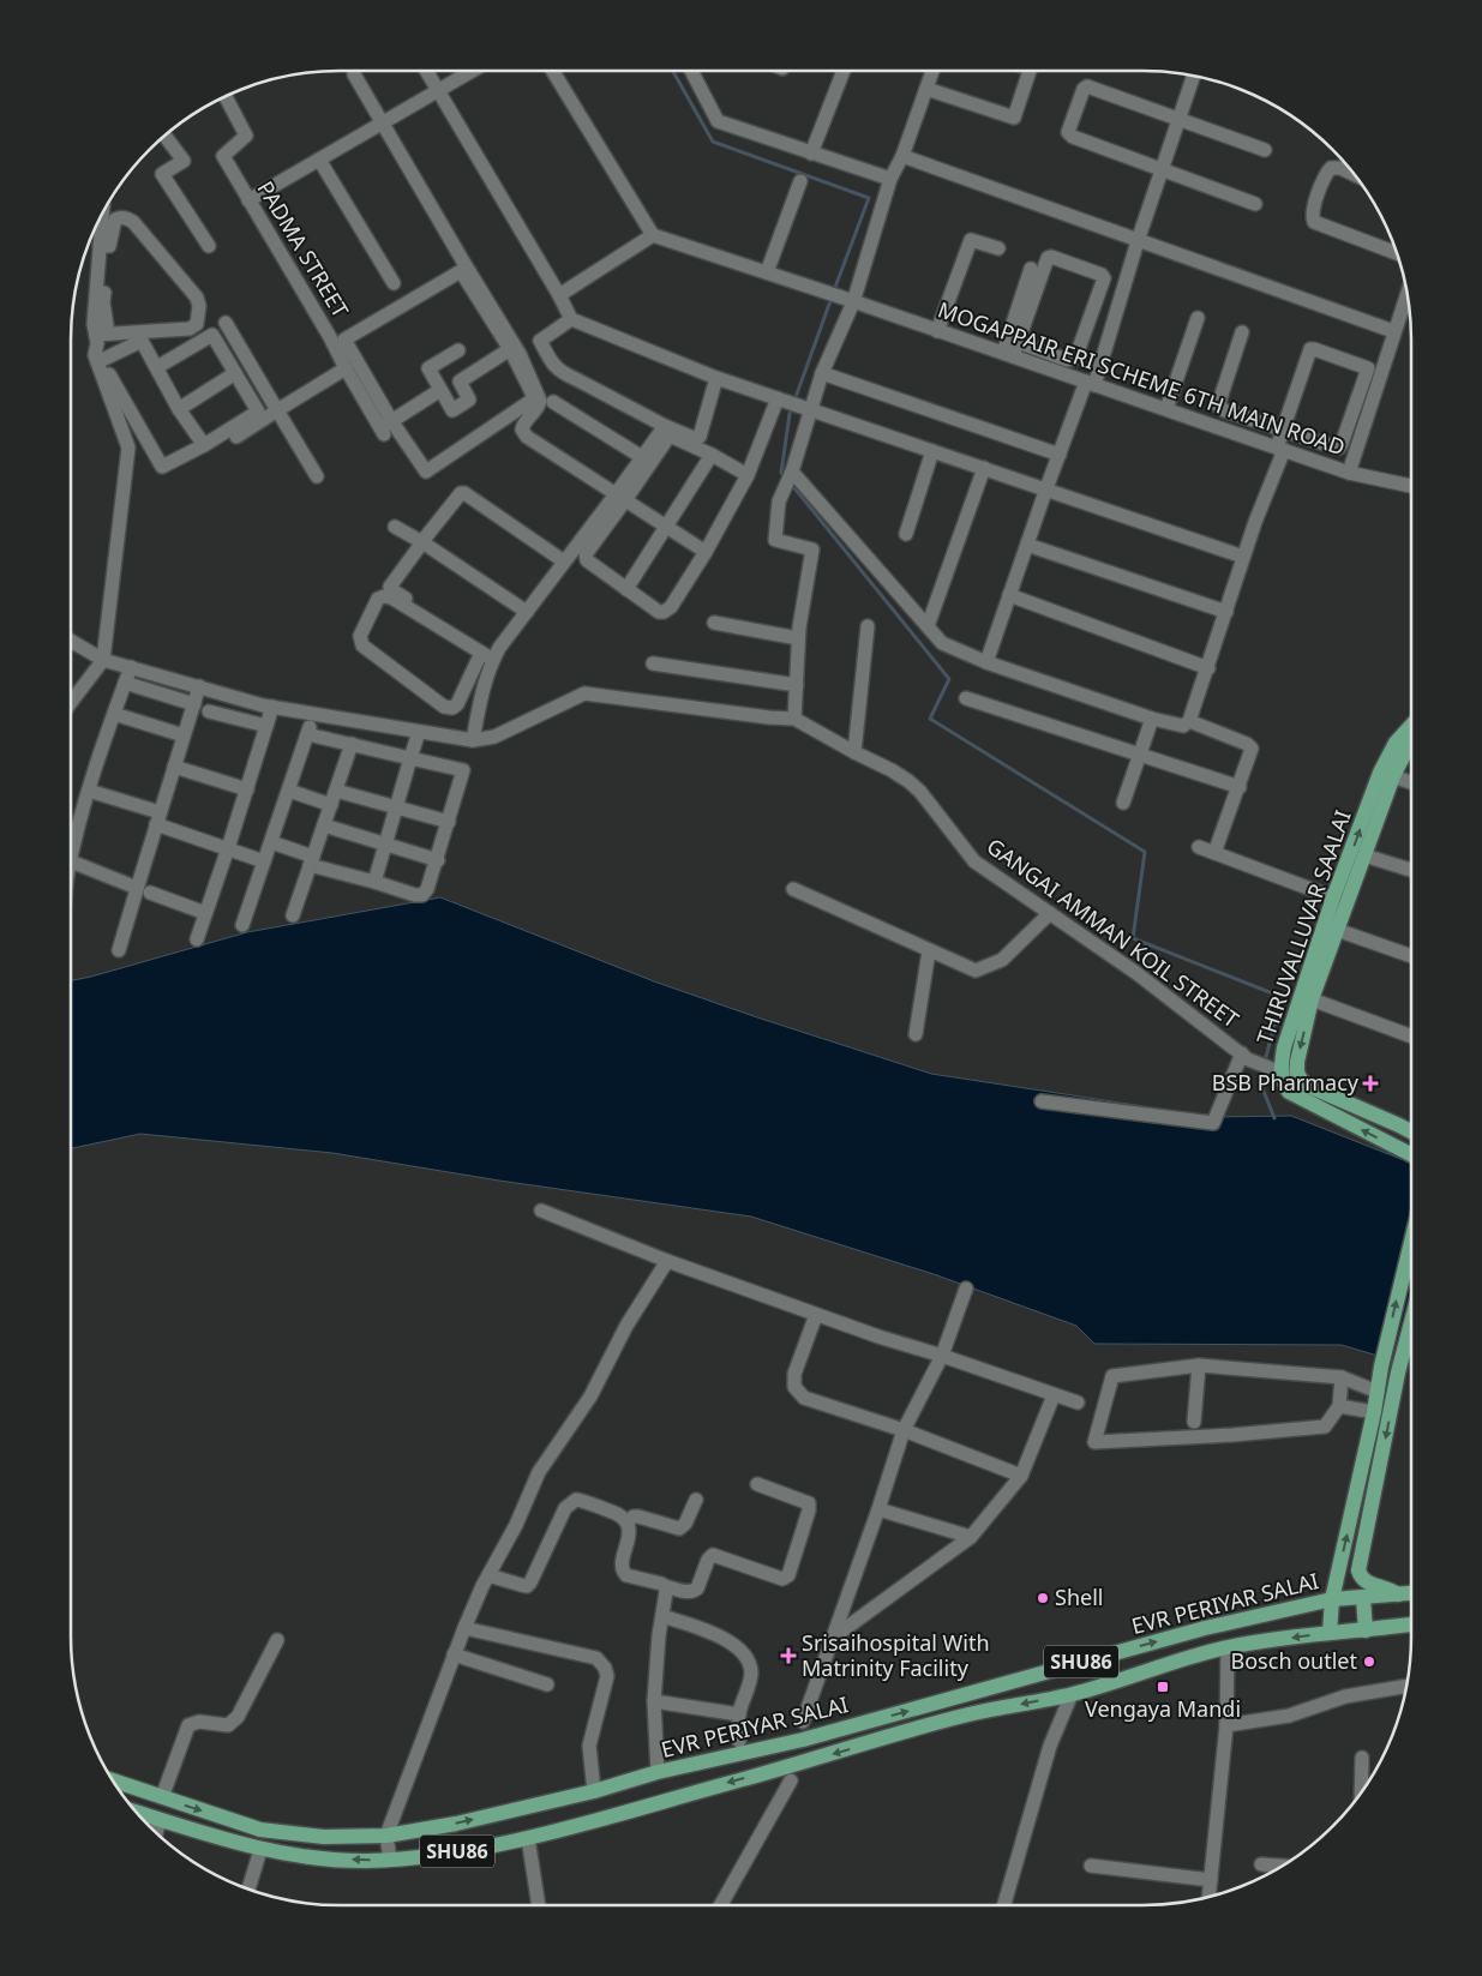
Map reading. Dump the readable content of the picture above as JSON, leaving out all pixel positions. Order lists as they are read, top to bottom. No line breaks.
{"streets":{"main road":["THIRUVALLUVAR SAALAI","EVR PERIYAR SALAI","SHU86"],"street":["PADMA STREET","MOGAPPAIR ERI SCHEME 6TH MAIN ROAD","GANGAI AMMAN KOIL STREET"]},"crossings":[["THIRUVALLUVAR SAALAI","GANGAI AMMAN KOIL STREET"]],"places":{"health":["BSB Pharmacy","Srisaihospital With Matrinity Facility"],"other":["Shell","Bosch outlet"],"transit":["Vengaya Mandi"]}}
